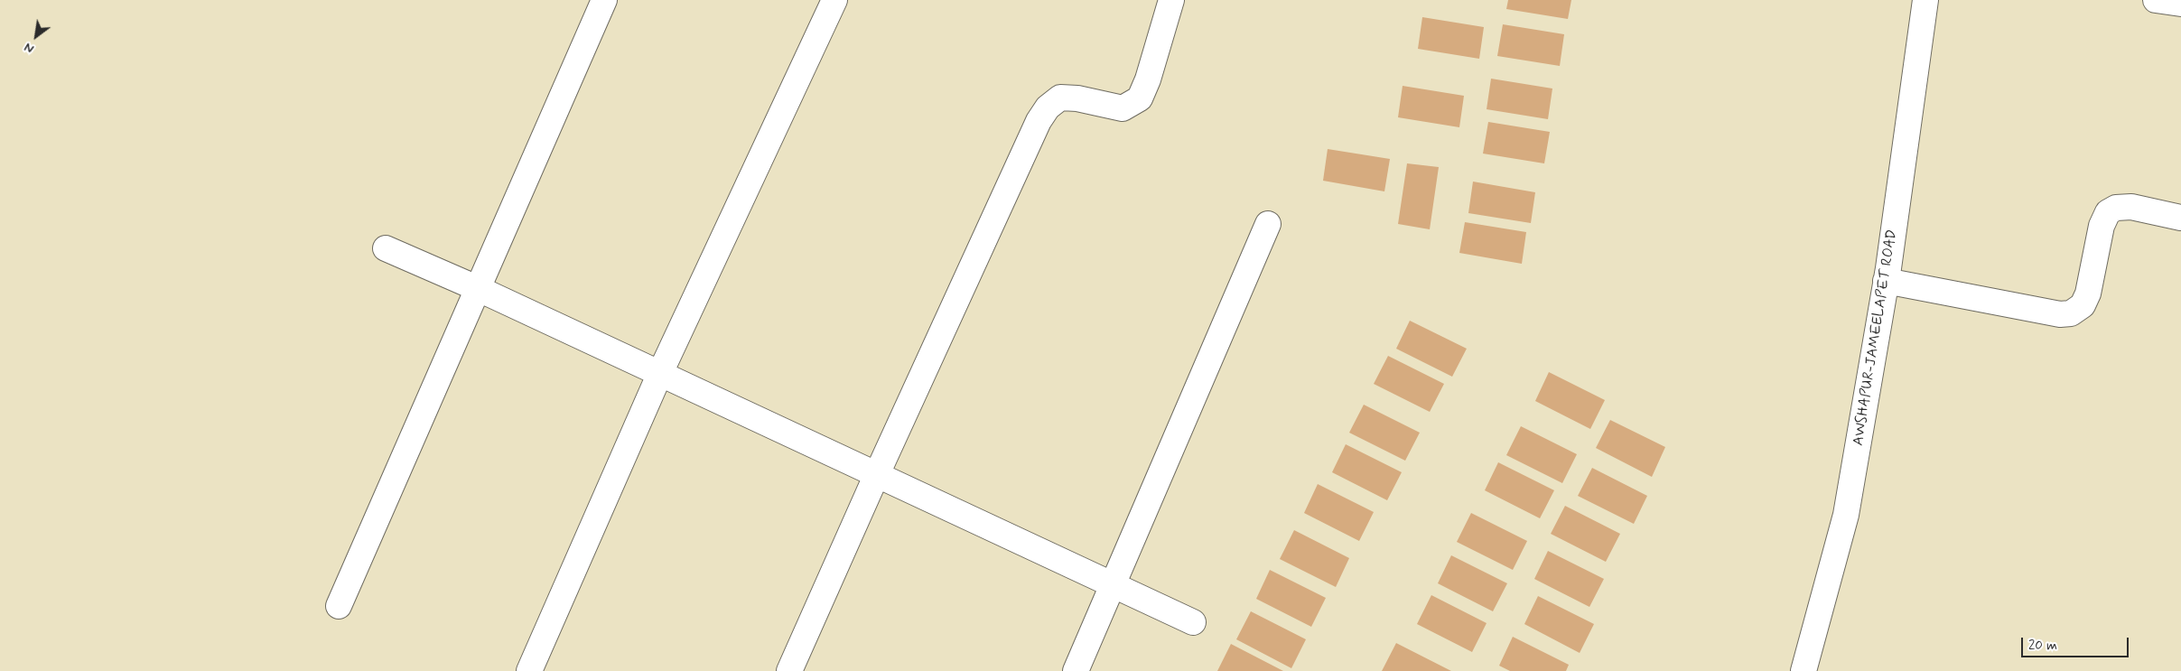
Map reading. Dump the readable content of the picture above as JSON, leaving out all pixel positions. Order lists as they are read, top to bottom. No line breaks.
{"streets":{"street":["AWSHAPUR-JAMEELAPET ROAD"]},"scale_bar":"20 m","north":"bottom left"}
